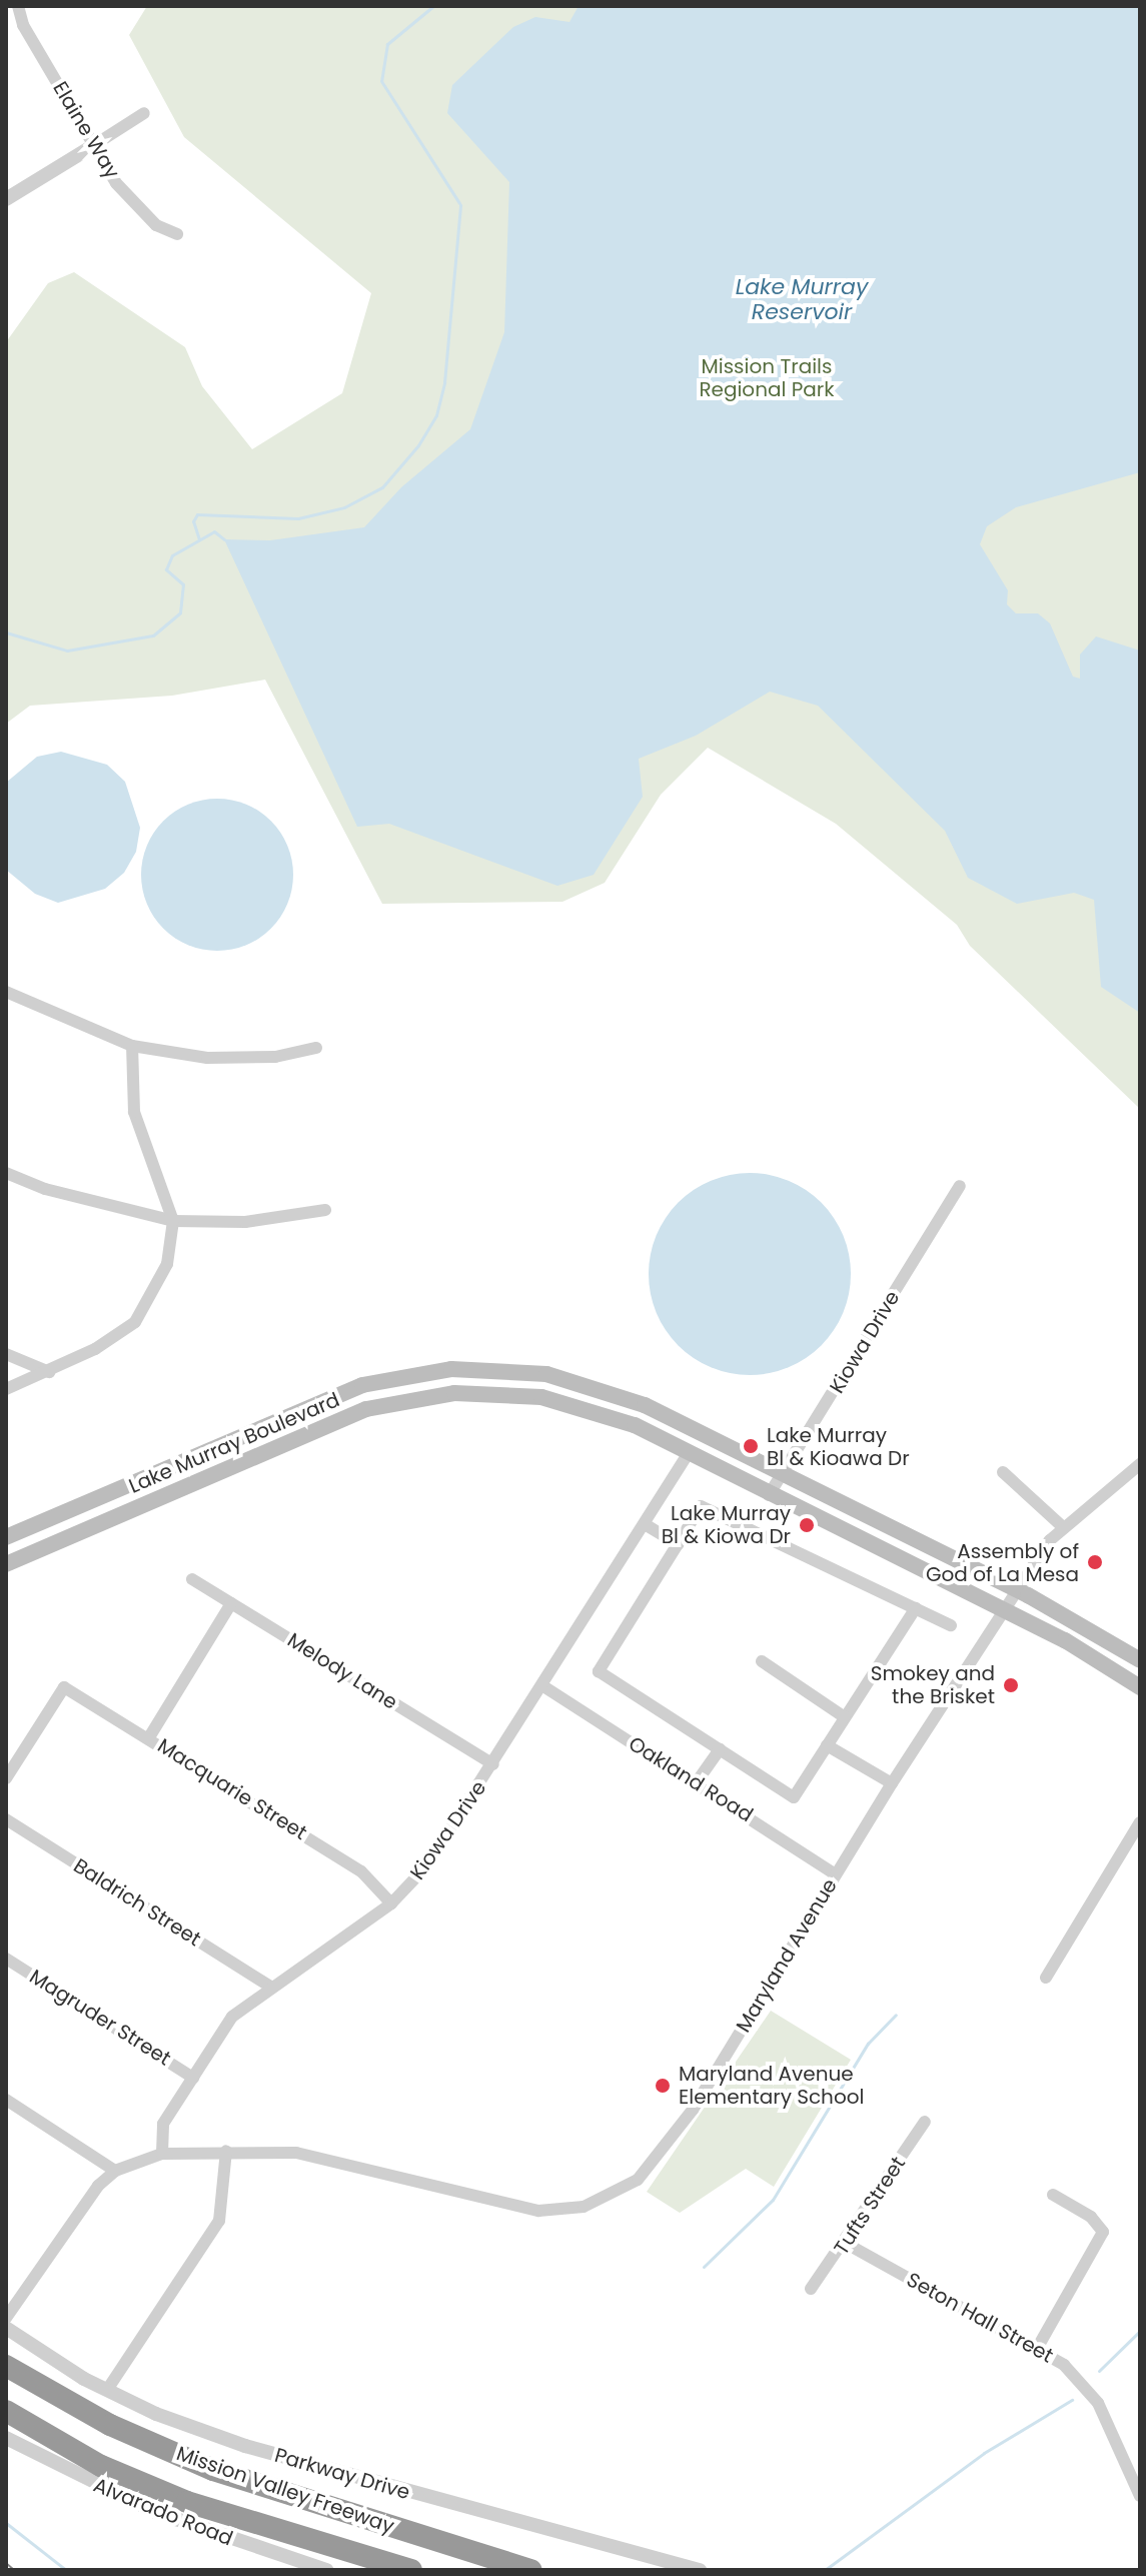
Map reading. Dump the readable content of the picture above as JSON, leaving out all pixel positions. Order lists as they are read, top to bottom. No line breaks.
{"streets":{"highway":["Mission Valley Freeway"],"main road":["Lake Murray Boulevard"],"street":["Elaine Way","Kiowa Drive","Melody Lane","Oakland Road","Macquarie Street","Baldrich Street","Maryland Avenue","Magruder Street","Tufts Street","Seton Hall Street","Parkway Drive","Alvarado Road"]},"crossings":[["Kiowa Drive","Lake Murray Boulevard"],["Kiowa Drive","Melody Lane"],["Kiowa Drive","Oakland Road"],["Kiowa Drive","Macquarie Street"],["Kiowa Drive","Baldrich Street"],["Kiowa Drive","Maryland Avenue"],["Kiowa Drive","Magruder Street"],["Lake Murray Boulevard","Maryland Avenue"],["Oakland Road","Maryland Avenue"],["Tufts Street","Seton Hall Street"]],"water":["Lake Murray Reservoir"],"parks":["Mission Trails Regional Park"],"places":["Lake Murray Bl & Kioawa Dr","Lake Murray Bl & Kiowa Dr","Assembly of God of La Mesa","Smokey and the Brisket","Maryland Avenue Elementary School"]}
